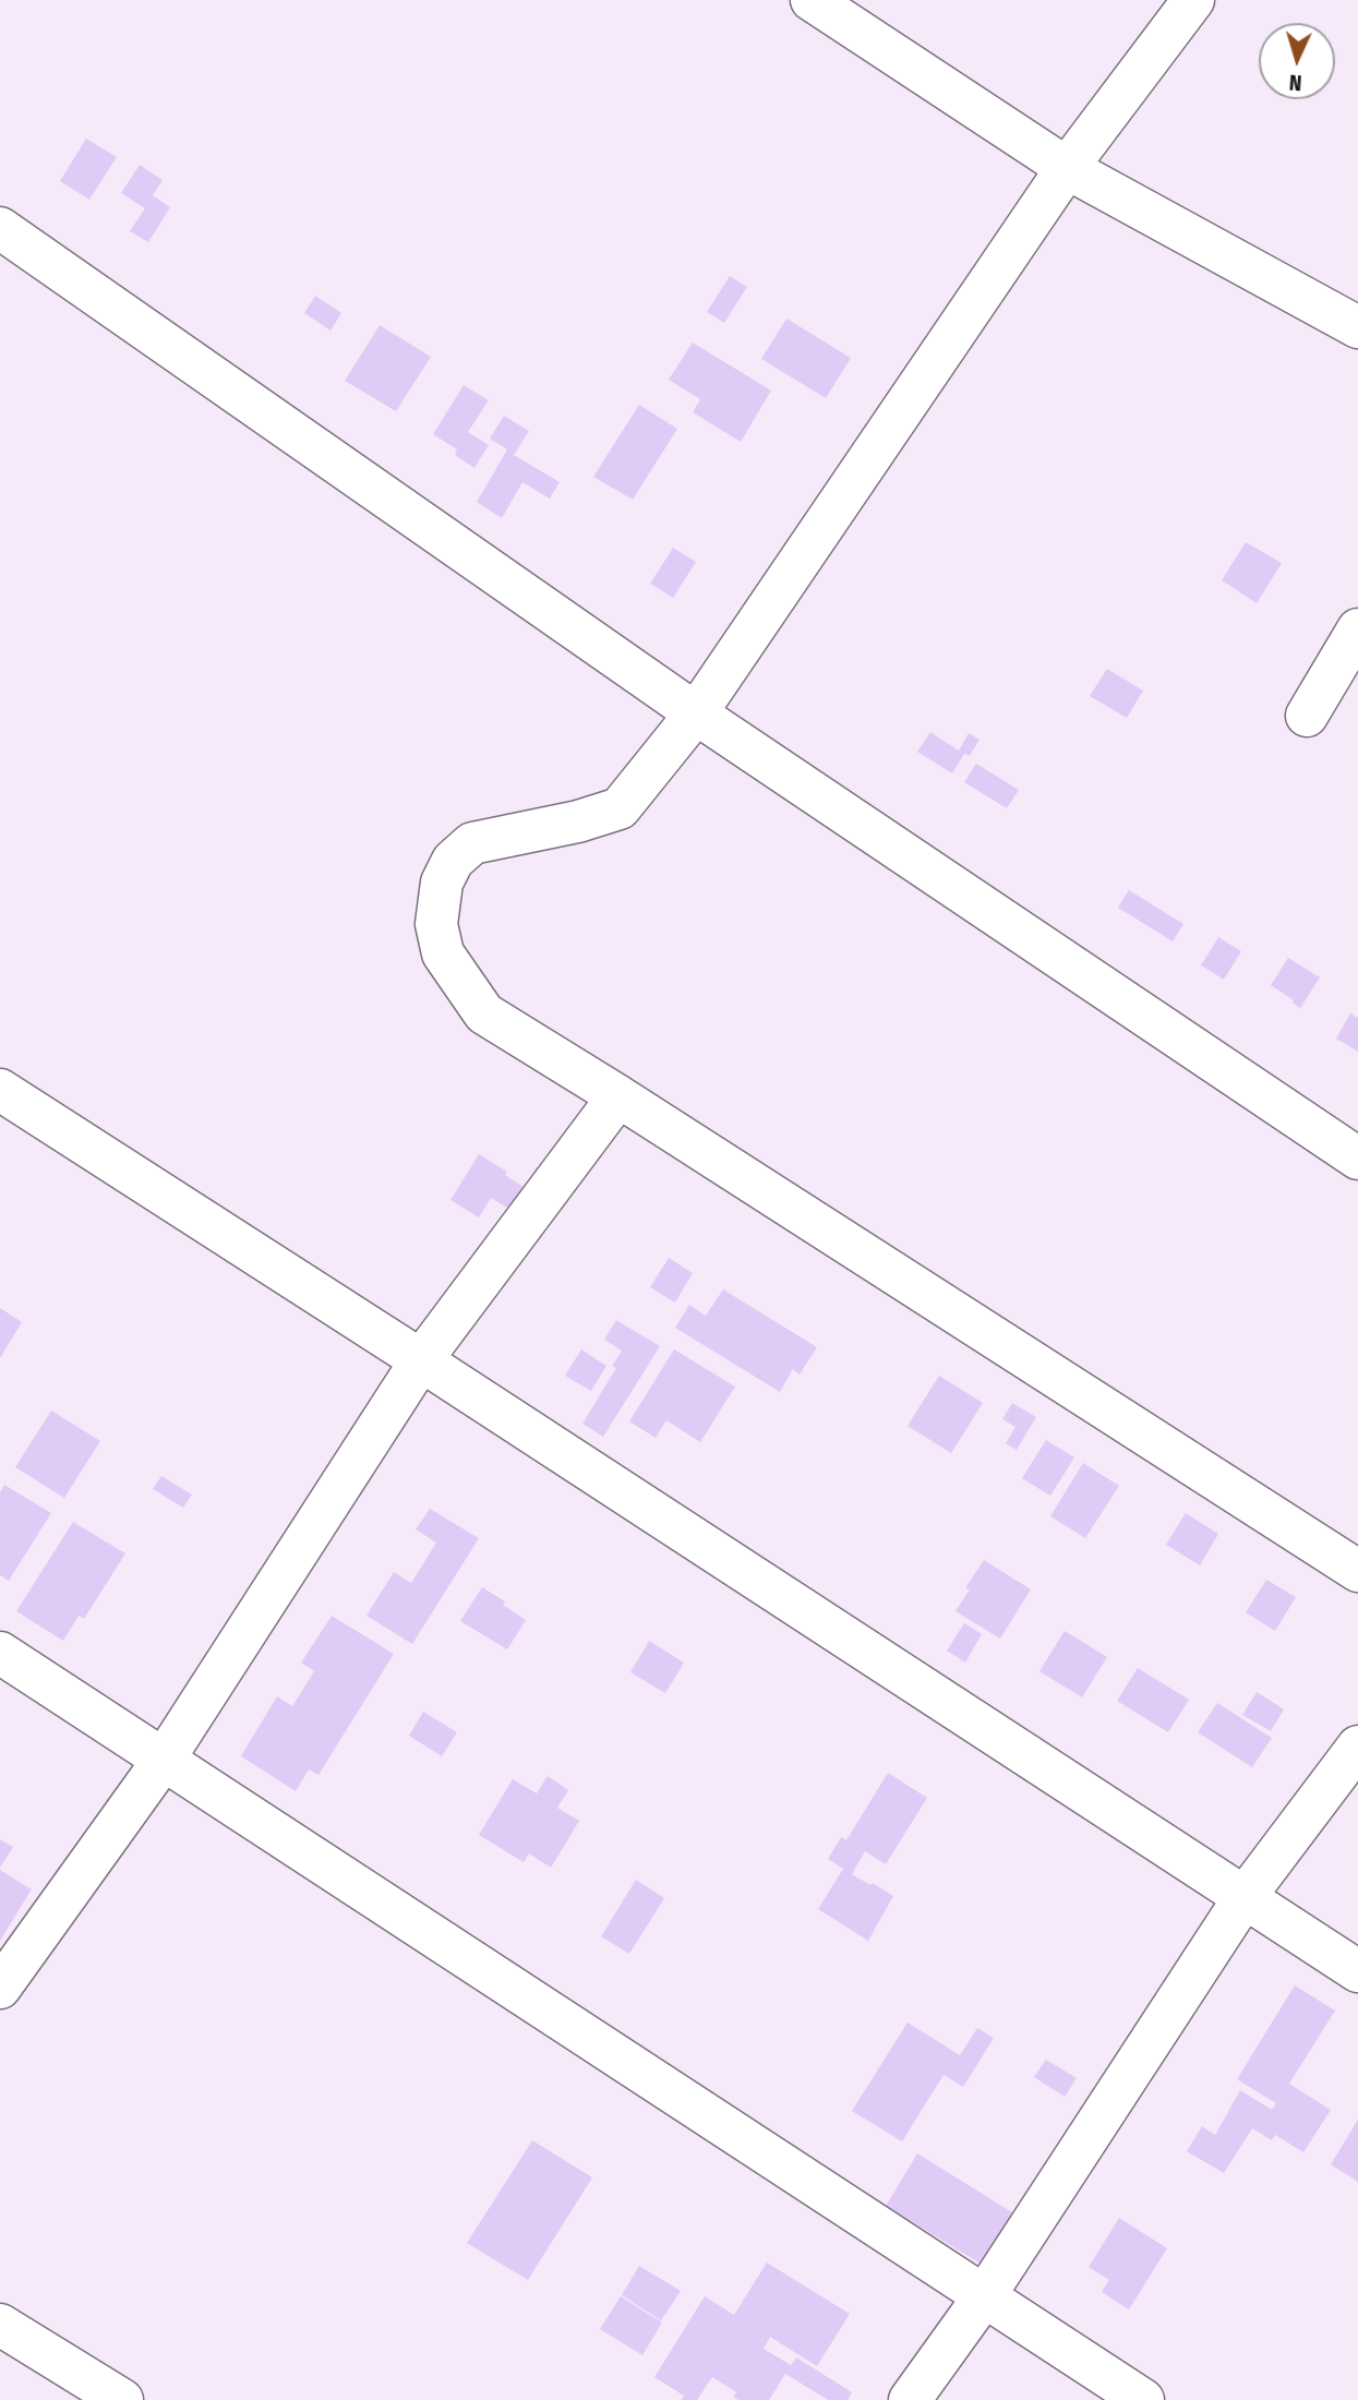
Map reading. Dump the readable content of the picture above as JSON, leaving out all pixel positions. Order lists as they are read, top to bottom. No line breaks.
{"north":"bottom"}
